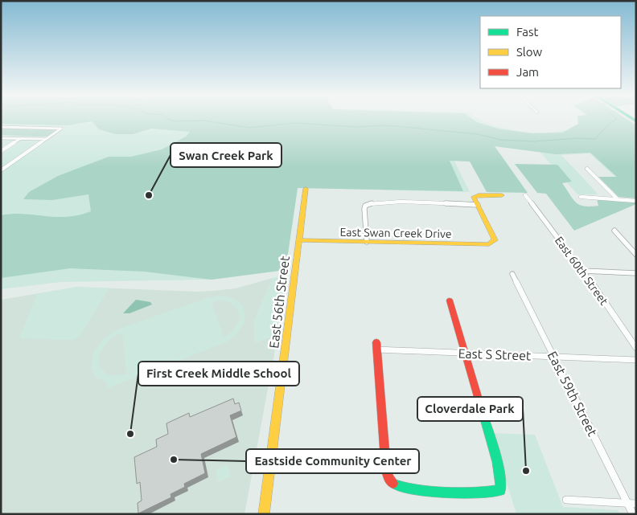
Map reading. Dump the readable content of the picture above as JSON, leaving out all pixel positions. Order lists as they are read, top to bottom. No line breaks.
{"streets":{"street":["East Swan Creek Drive","East 60th Street","East 56th Street","East S Street","East 59th Street"]},"crossings":[["East Swan Creek Drive","East 56th Street"],["East S Street","East 59th Street"]],"places":["Swan Creek Park","First Creek Middle School","Eastside Community Center","Cloverdale Park"],"legend":["Fast","Slow","Jam"]}
